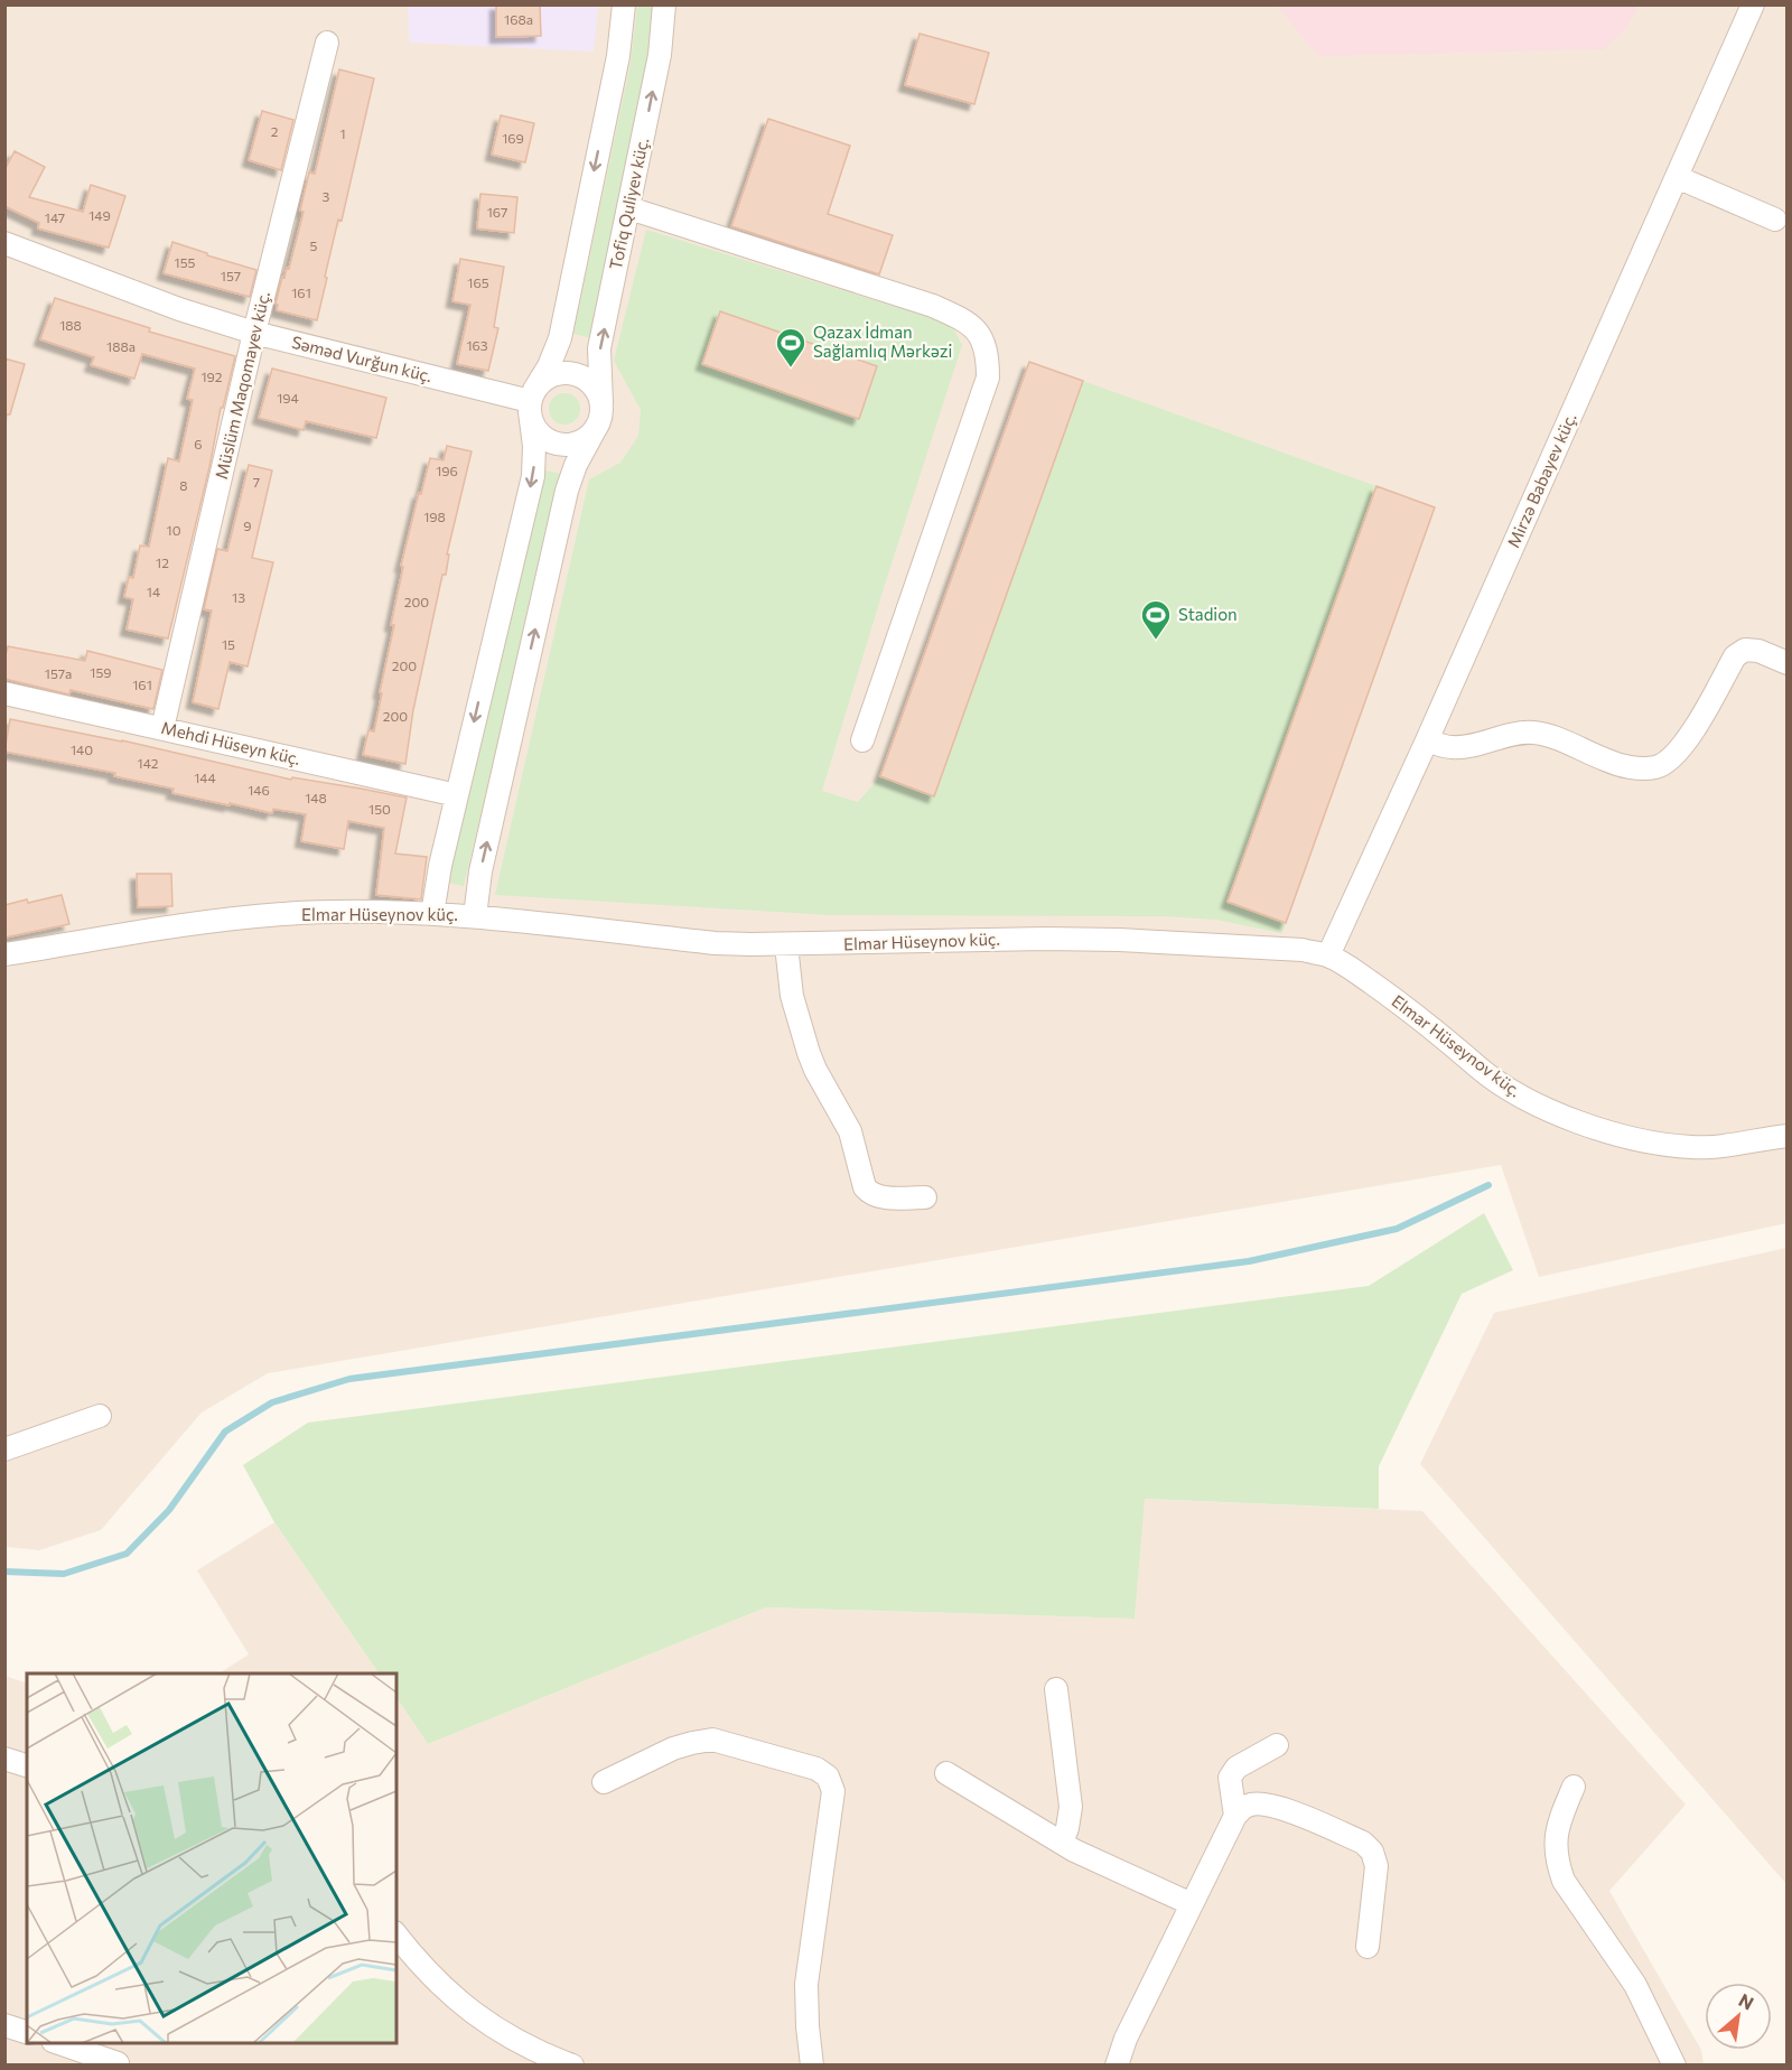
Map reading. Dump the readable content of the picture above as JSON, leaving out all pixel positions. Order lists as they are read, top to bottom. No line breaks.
{"streets":{"street":["Tofiq Quliyev küç.","Səməd Vurğun küç.","Müslüm Maqomayev küç.","Mirzə Babayev küç.","Mehdi Hüseyn küç.","Elmar Hüseynov küç."]},"crossings":[["Tofiq Quliyev küç.","Elmar Hüseynov küç."],["Səməd Vurğun küç.","Müslüm Maqomayev küç."],["Müslüm Maqomayev küç.","Mehdi Hüseyn küç."],["Mirzə Babayev küç.","Elmar Hüseynov küç."]],"places":{"sports":["Qazax İdman Sağlamlıq Mərkəzi","Stadion"]},"house_numbers":["168a","2","1","169","3","167","149","147","5","155","157","165","161","188","163","188a","192","194","6","196","7","8","198","9","10","12","14","13","200","15","200","159","157a","161","200","140","142","144","146","148","150"],"north":"top right"}
